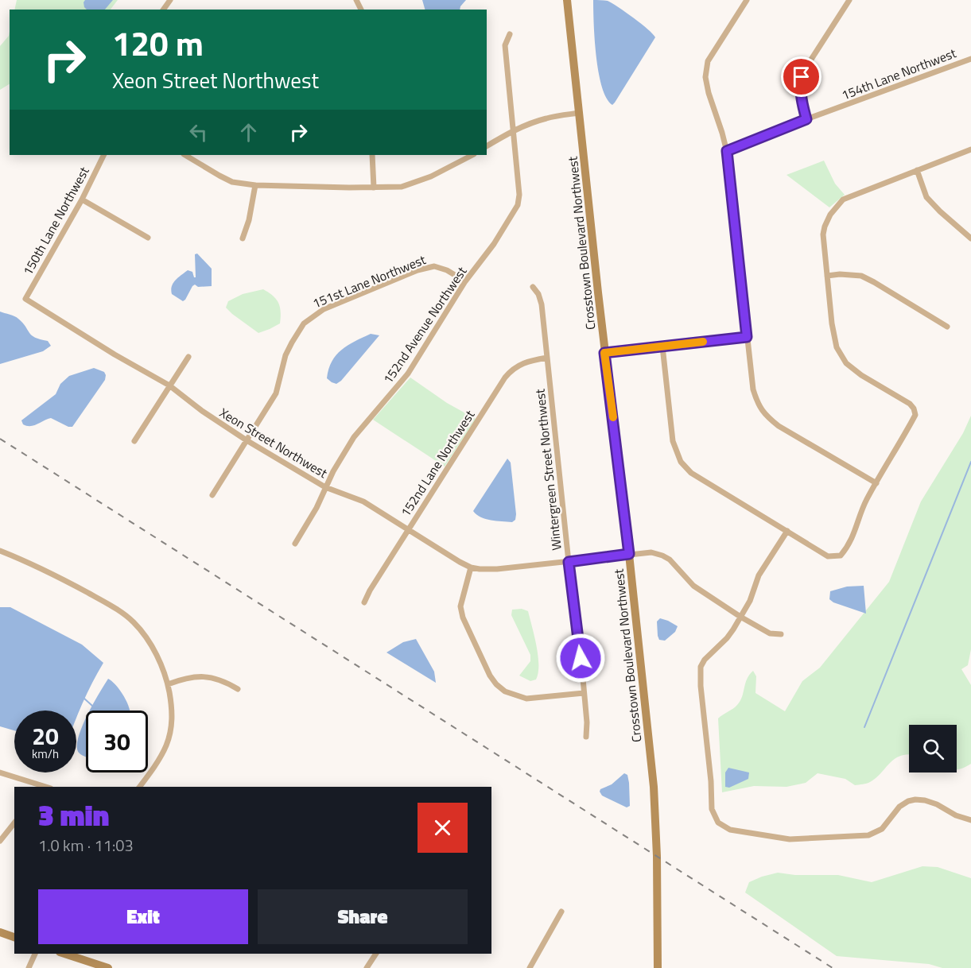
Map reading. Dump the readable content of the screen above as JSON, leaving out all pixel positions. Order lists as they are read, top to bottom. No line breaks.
{"streets":{"street":["154th Lane Northwest","150th Lane Northwest","Crosstown Boulevard Northwest","151st Lane Northwest","152nd Avenue Northwest","Xeon Street Northwest","152nd Lane Northwest","Wintergreen Street Northwest"]},"crossings":[["150th Lane Northwest","Xeon Street Northwest"],["Crosstown Boulevard Northwest","Xeon Street Northwest"],["151st Lane Northwest","152nd Avenue Northwest"],["151st Lane Northwest","Xeon Street Northwest"],["152nd Avenue Northwest","Xeon Street Northwest"],["Xeon Street Northwest","152nd Lane Northwest"],["Xeon Street Northwest","Wintergreen Street Northwest"],["152nd Lane Northwest","Wintergreen Street Northwest"]],"page":{"turn":["120 m","Xeon Street Northwest"],"speed":"20 km/h","limit":"30","heading":["3 min","1.0 km · 11:03"],"buttons":["Exit","Share"]}}
